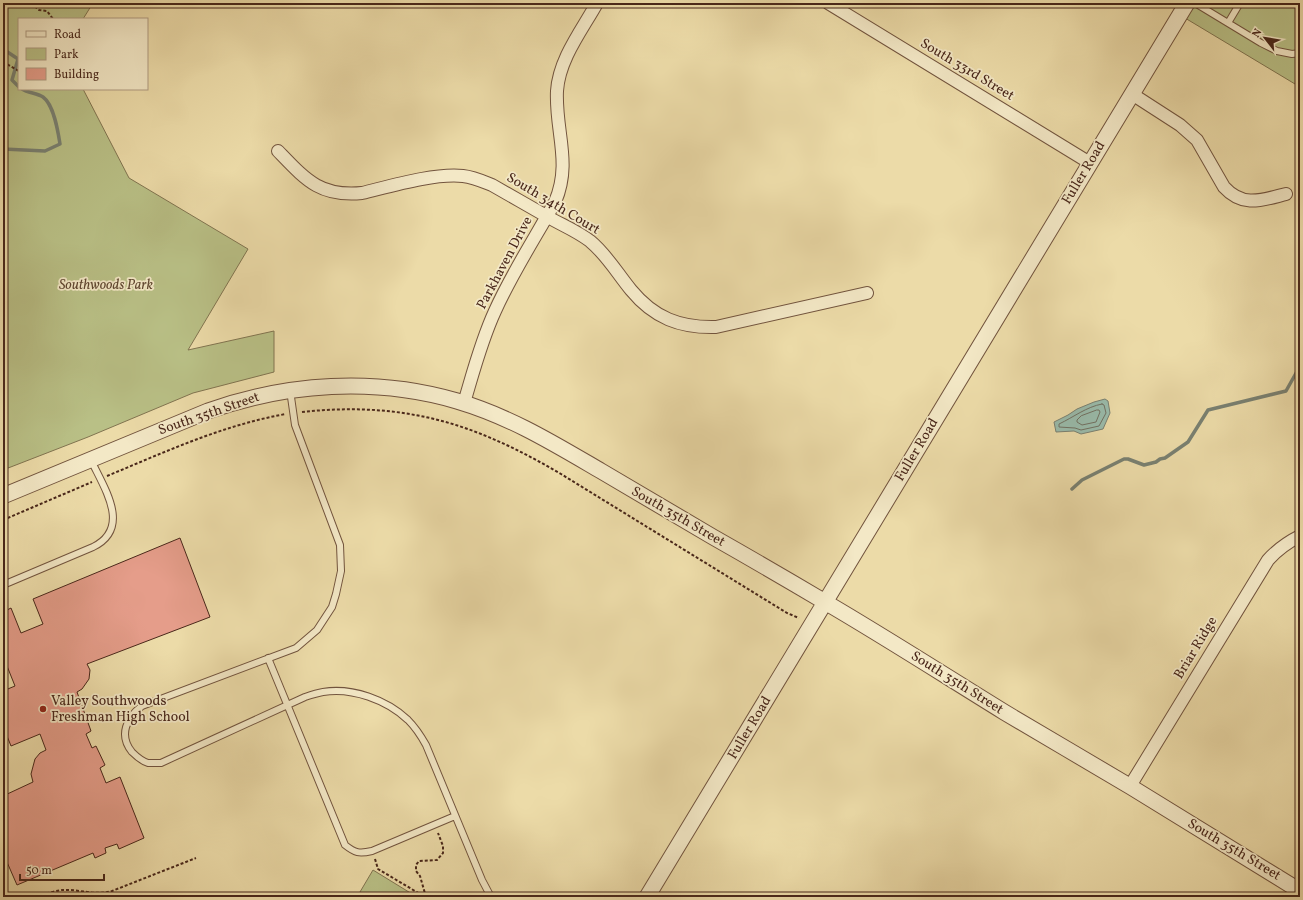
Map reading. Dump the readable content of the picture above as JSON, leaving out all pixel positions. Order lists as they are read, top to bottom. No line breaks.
{"streets":{"street":["South 33rd Street","Fuller Road","South 34th Court","Parkhaven Drive","South 35th Street","Briar Ridge"]},"crossings":[["South 33rd Street","Fuller Road"],["Fuller Road","South 35th Street"],["South 34th Court","Parkhaven Drive"],["Parkhaven Drive","South 35th Street"],["South 35th Street","Briar Ridge"]],"parks":["Southwoods Park"],"places":["Valley Southwoods Freshman High School"],"legend":["Road","Park","Building"],"scale_bar":"50 m","north":"top left"}
